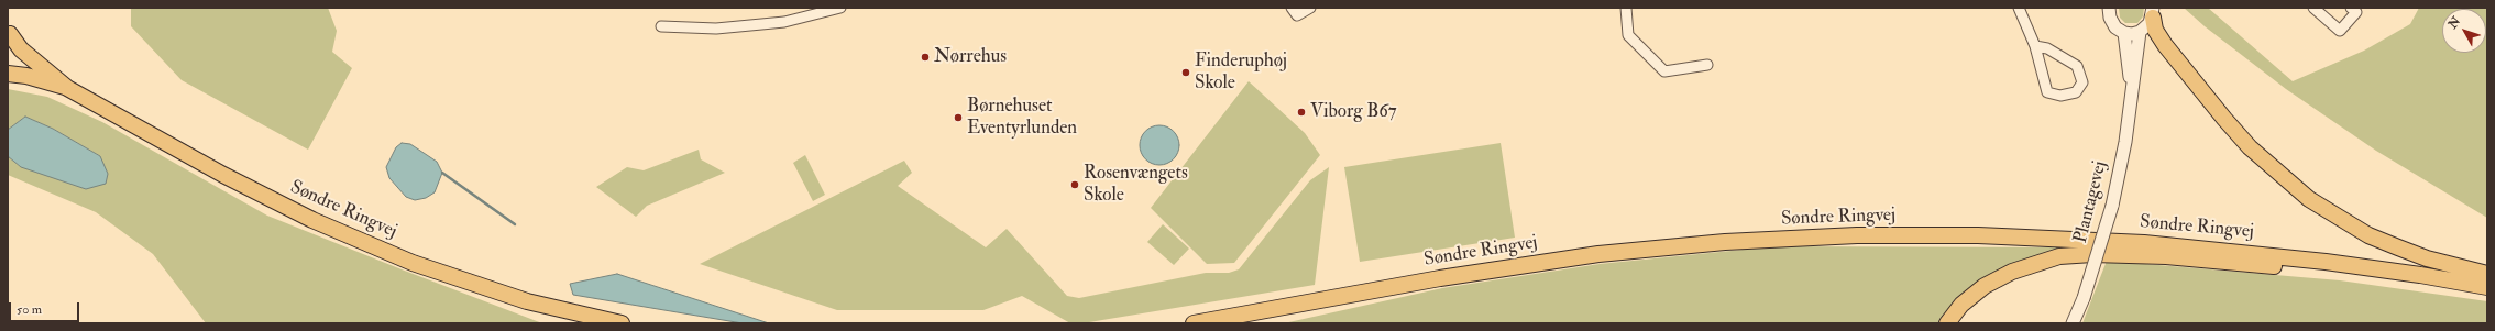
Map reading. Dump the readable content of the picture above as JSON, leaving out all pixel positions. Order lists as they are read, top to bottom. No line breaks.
{"streets":{"main road":["Søndre Ringvej"],"street":["Plantagevej"]},"places":["Nørrehus","Finderuphøj Skole","Viborg B67","Børnehuset Eventyrlunden","Rosenvængets Skole"],"scale_bar":"50 m","north":"top left"}
